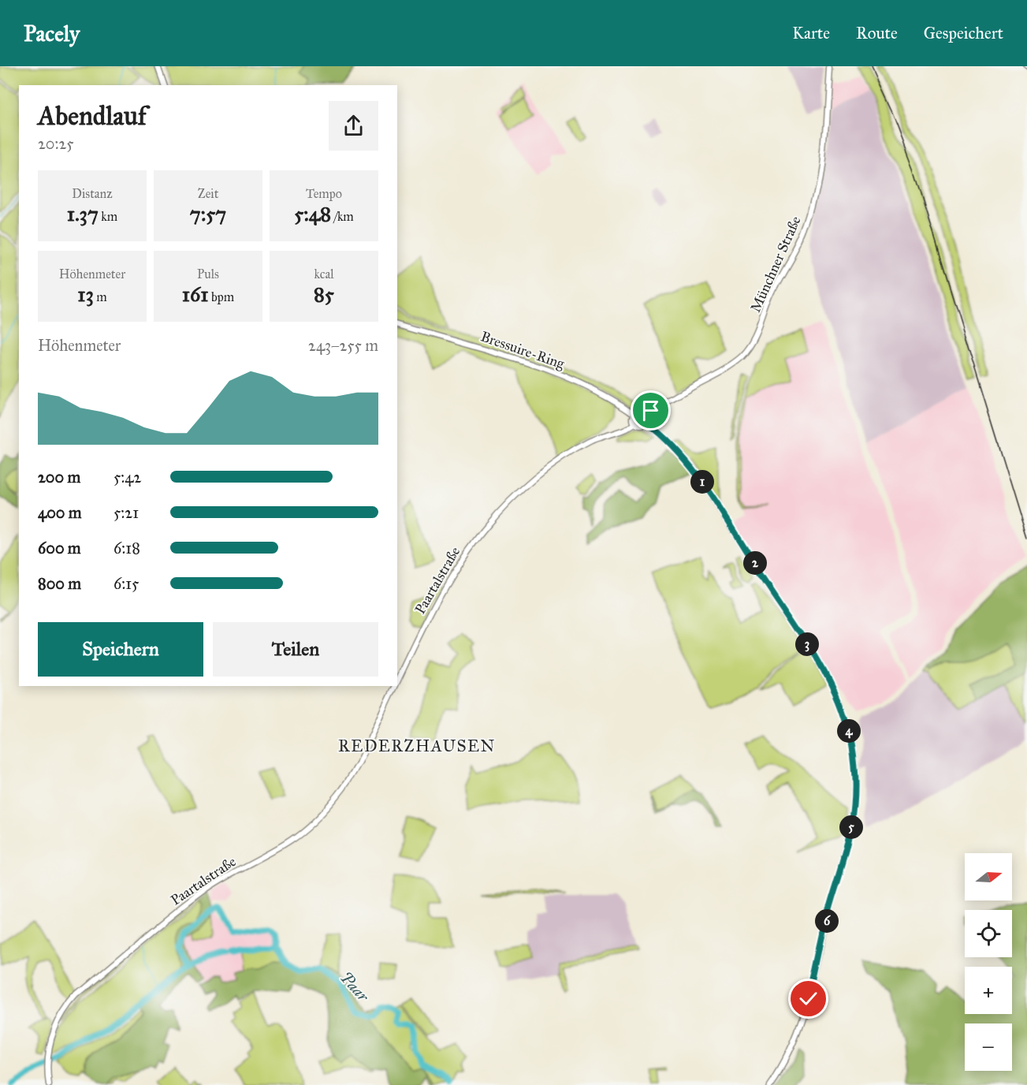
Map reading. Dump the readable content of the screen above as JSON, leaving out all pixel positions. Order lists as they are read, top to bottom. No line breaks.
{"streets":{"main road":["Münchner Straße","Bressuire-Ring","Paartalstraße"]},"crossings":[["Münchner Straße","Bressuire-Ring"],["Münchner Straße","Paartalstraße"],["Bressuire-Ring","Paartalstraße"]],"districts":["REDERZHAUSEN"],"water":["Paar"],"north":"right","page":{"header":"Pacely","nav":["Karte","Route","Gespeichert"],"heading":["Abendlauf","20:25"],"stats":[["Distanz","1.37 km"],["Zeit","7:57"],["Tempo","5:48 /km"],["Höhenmeter","13 m"],["Puls","161 bpm"],["kcal","85"]],"chart":["Höhenmeter","243–255 m"],"list":[{"name":"200 m","note":"5:42"},{"name":"400 m","note":"5:21"},{"name":"600 m","note":"6:18"},{"name":"800 m","note":"6:15"}],"pins":["1","2","3","4","5","6"],"buttons":["Speichern","Teilen"],"map_buttons":["+","−"]}}
